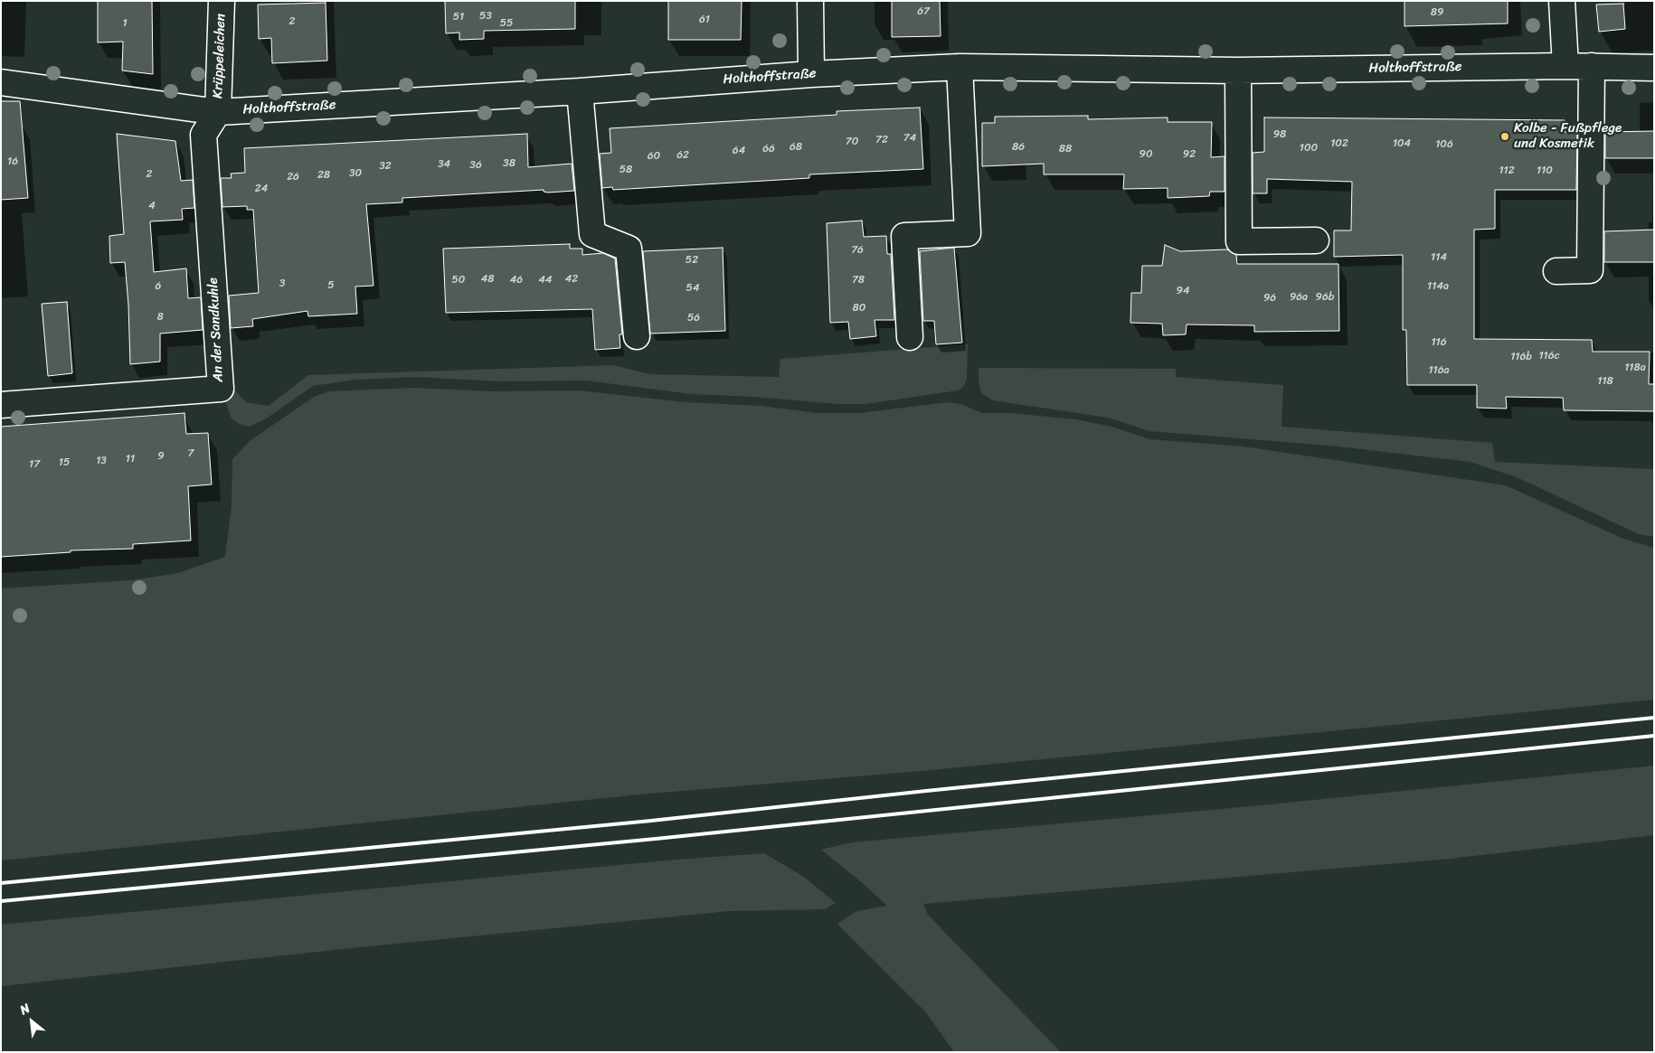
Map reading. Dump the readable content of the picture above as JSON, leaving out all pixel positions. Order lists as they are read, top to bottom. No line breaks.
{"streets":{"street":["Krüppeleichen","Holthoffstraße","An der Sandkuhle"]},"crossings":[["Krüppeleichen","Holthoffstraße"],["Krüppeleichen","An der Sandkuhle"],["Holthoffstraße","An der Sandkuhle"]],"places":["Kolbe - Fußpflege und Kosmetik"],"house_numbers":["67","89","53","51","61","2","1","55","98","74","72","70","102","104","106","68","86","100","66","88","64","90","92","62","60","16","38","34","36","32","58","112","110","30","2","28","26","24","4","76","114","52","48","42","50","46","44","78","3","5","6","114a","54","94","96a","96b","96","80","8","56","116","116c","116b","118a","116a","118","7","9","11","13","15","17"],"north":"top left"}
